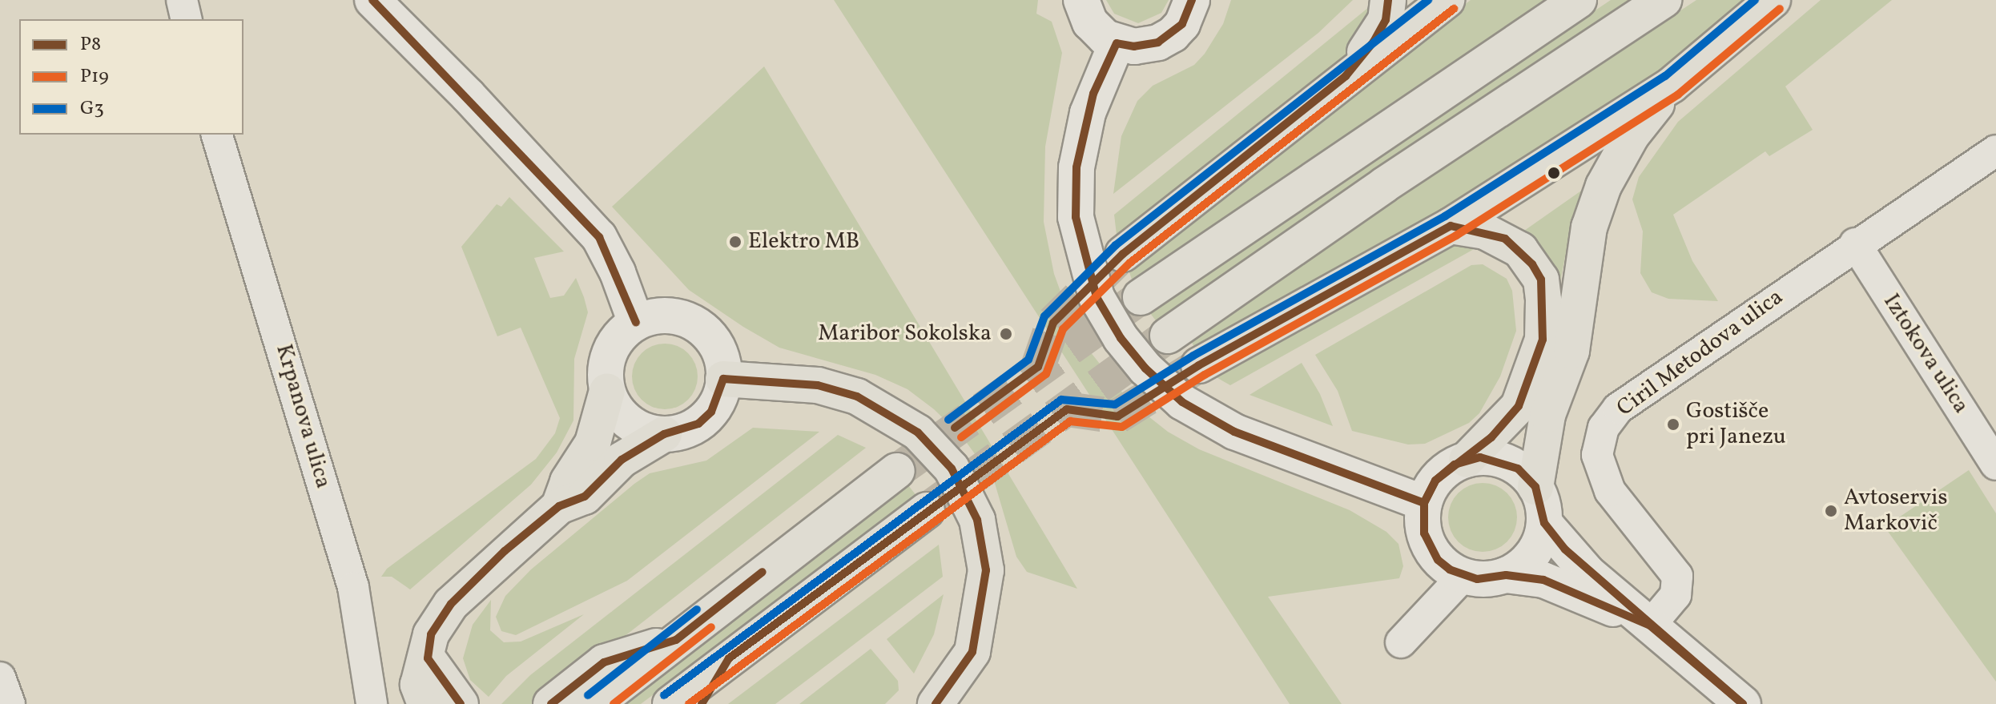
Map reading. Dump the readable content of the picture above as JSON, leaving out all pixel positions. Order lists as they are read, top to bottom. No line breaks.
{"streets":{"street":["Ciril Metodova ulica","Iztokova ulica","Krpanova ulica"]},"crossings":[["Ciril Metodova ulica","Iztokova ulica"]],"places":["Elektro MB","Maribor Sokolska","Gostišče pri Janezu","Avtoservis Markovič"],"lines":["transit line P8","transit line G3","transit line P19"],"legend":["P8","P19","G3"]}
